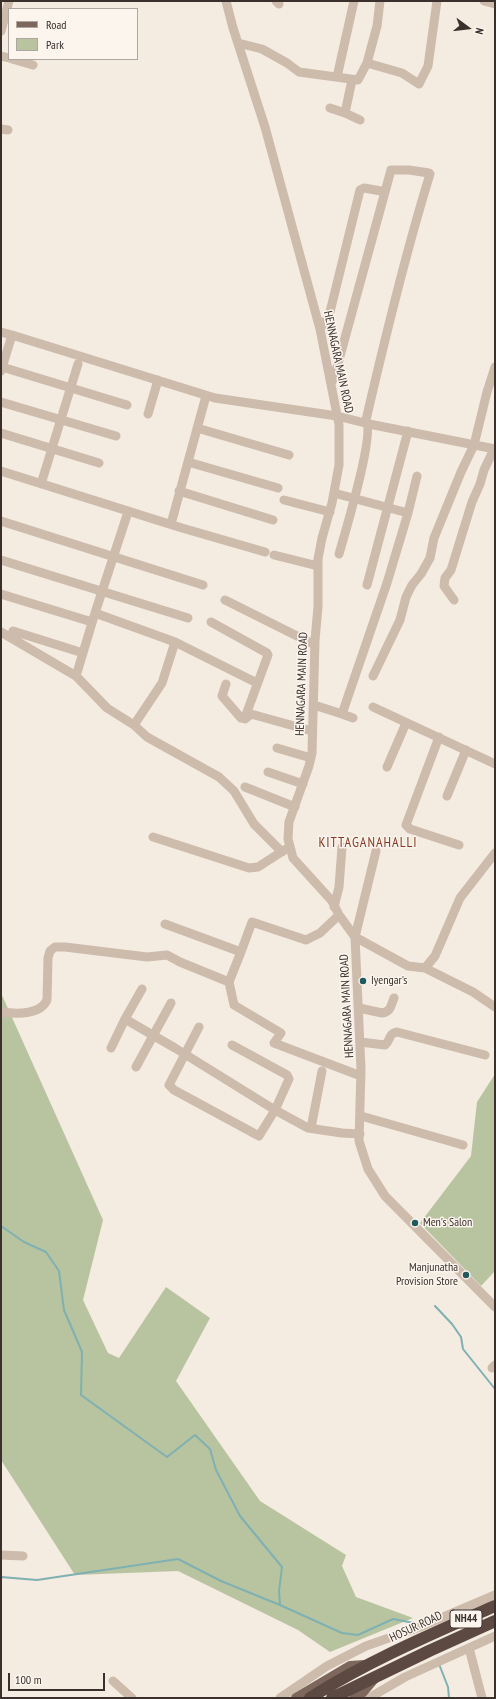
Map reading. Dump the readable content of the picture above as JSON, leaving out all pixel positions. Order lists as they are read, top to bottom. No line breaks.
{"streets":{"highway":["NH44","HOSUR ROAD"],"street":["HENNAGARA MAIN ROAD"]},"crossings":[["NH44","HOSUR ROAD"]],"districts":["KITTAGANAHALLI"],"places":["Iyengar's","Men's Salon","Manjunatha Provision Store"],"legend":["Road","Park"],"scale_bar":"100 m","north":"right"}
